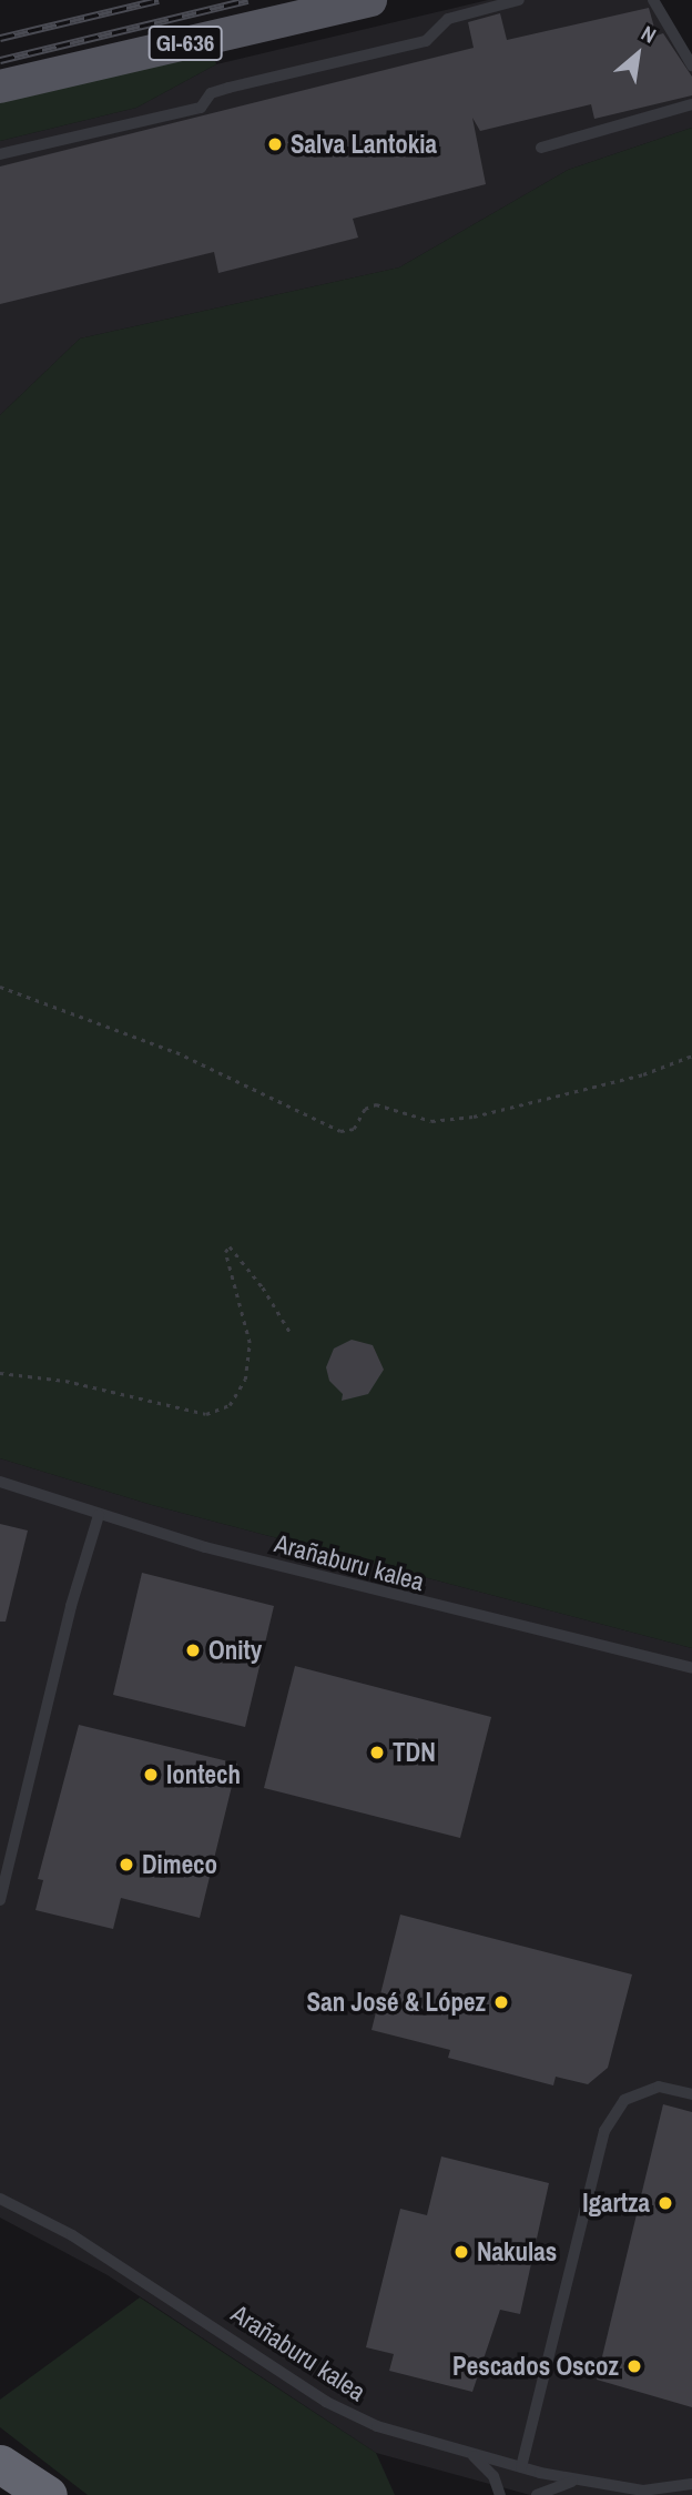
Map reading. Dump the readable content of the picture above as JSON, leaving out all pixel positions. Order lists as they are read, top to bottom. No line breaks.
{"streets":{"main road":["GI-636"],"lane":["Arañaburu kalea"]},"places":["Salva Lantokia","Onity","TDN","Iontech","Dimeco","San José & López","Igartza","Nakulas","Pescados Oscoz"],"north":"top right"}
